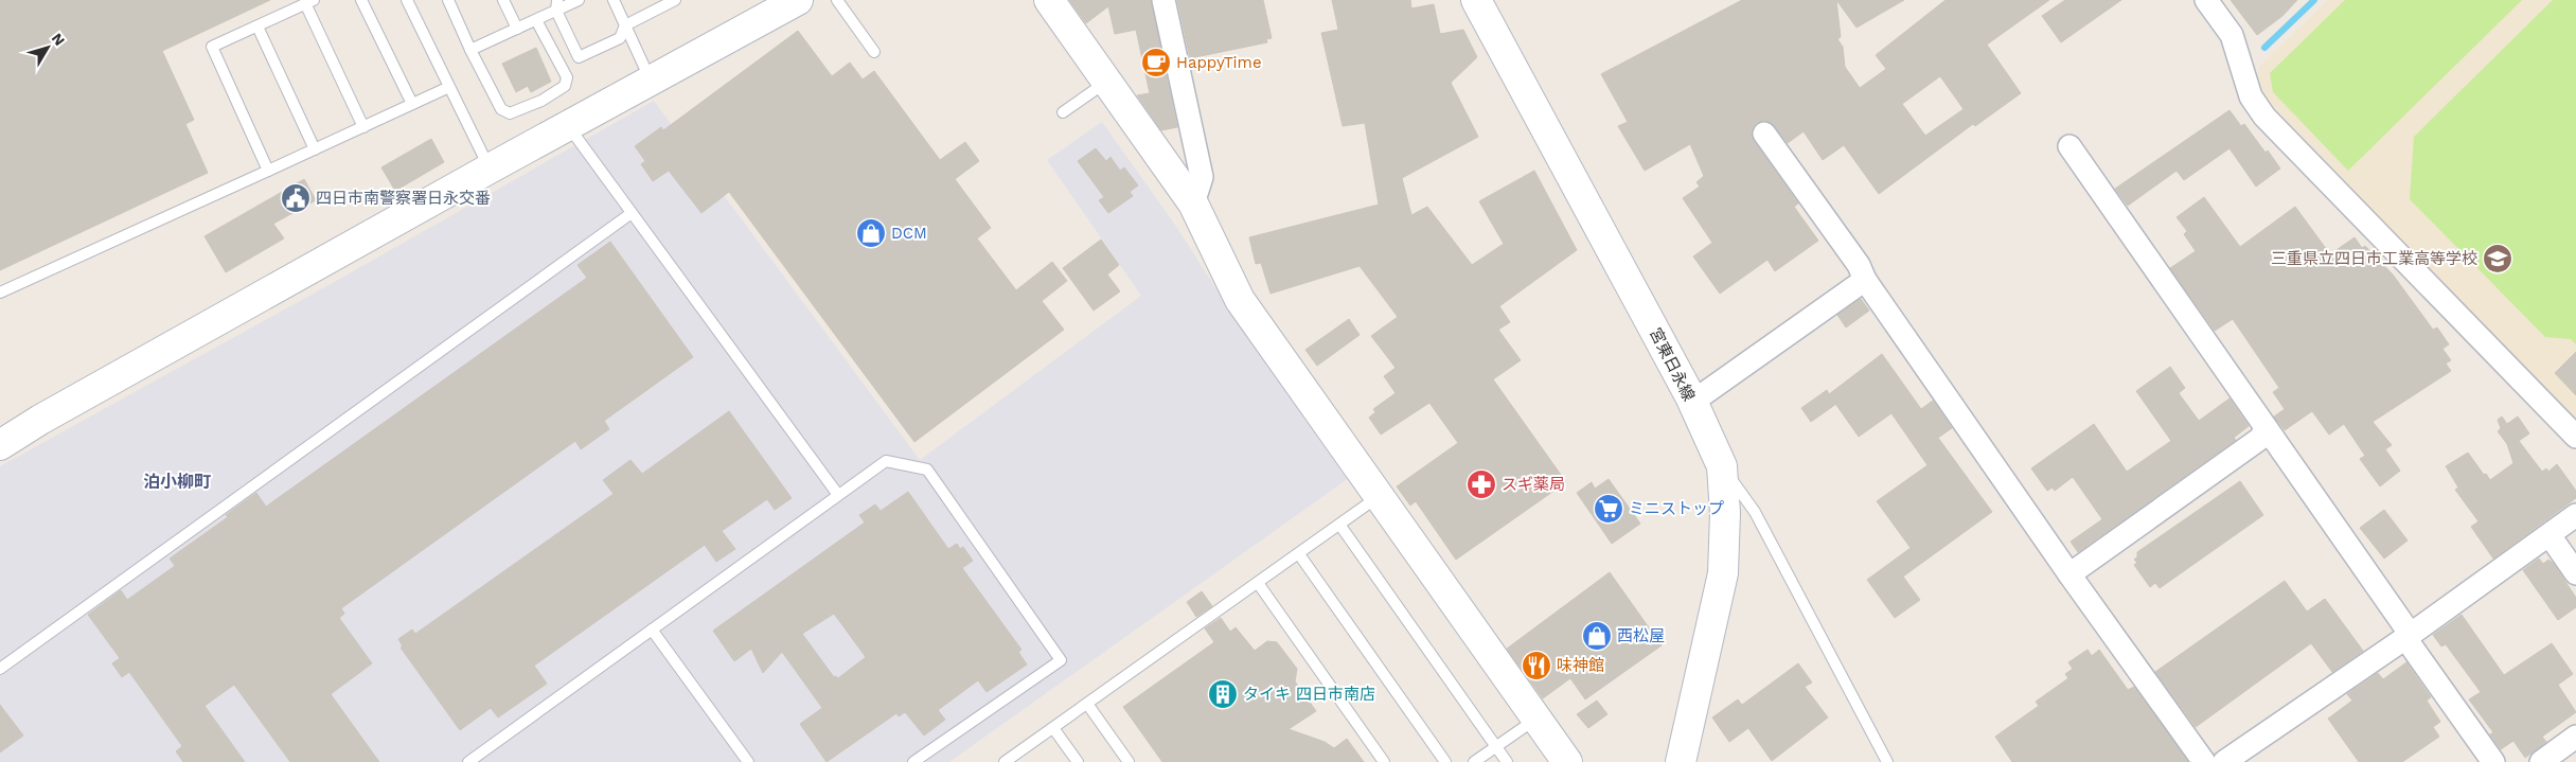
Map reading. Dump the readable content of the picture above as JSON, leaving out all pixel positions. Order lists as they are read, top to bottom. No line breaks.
{"streets":{"street":["宮東日永線"]},"districts":["泊小柳町"],"places":{"cafe":["HappyTime"],"public building":["四日市南警察署日永交番"],"shop":["DCM","西松屋"],"school or university":["三重県立四日市工業高等学校"],"pharmacy":["スギ薬局"],"supermarket":["ミニストップ"],"restaurant":["味神館"],"building":["タイキ 四日市南店"]},"north":"top right"}
